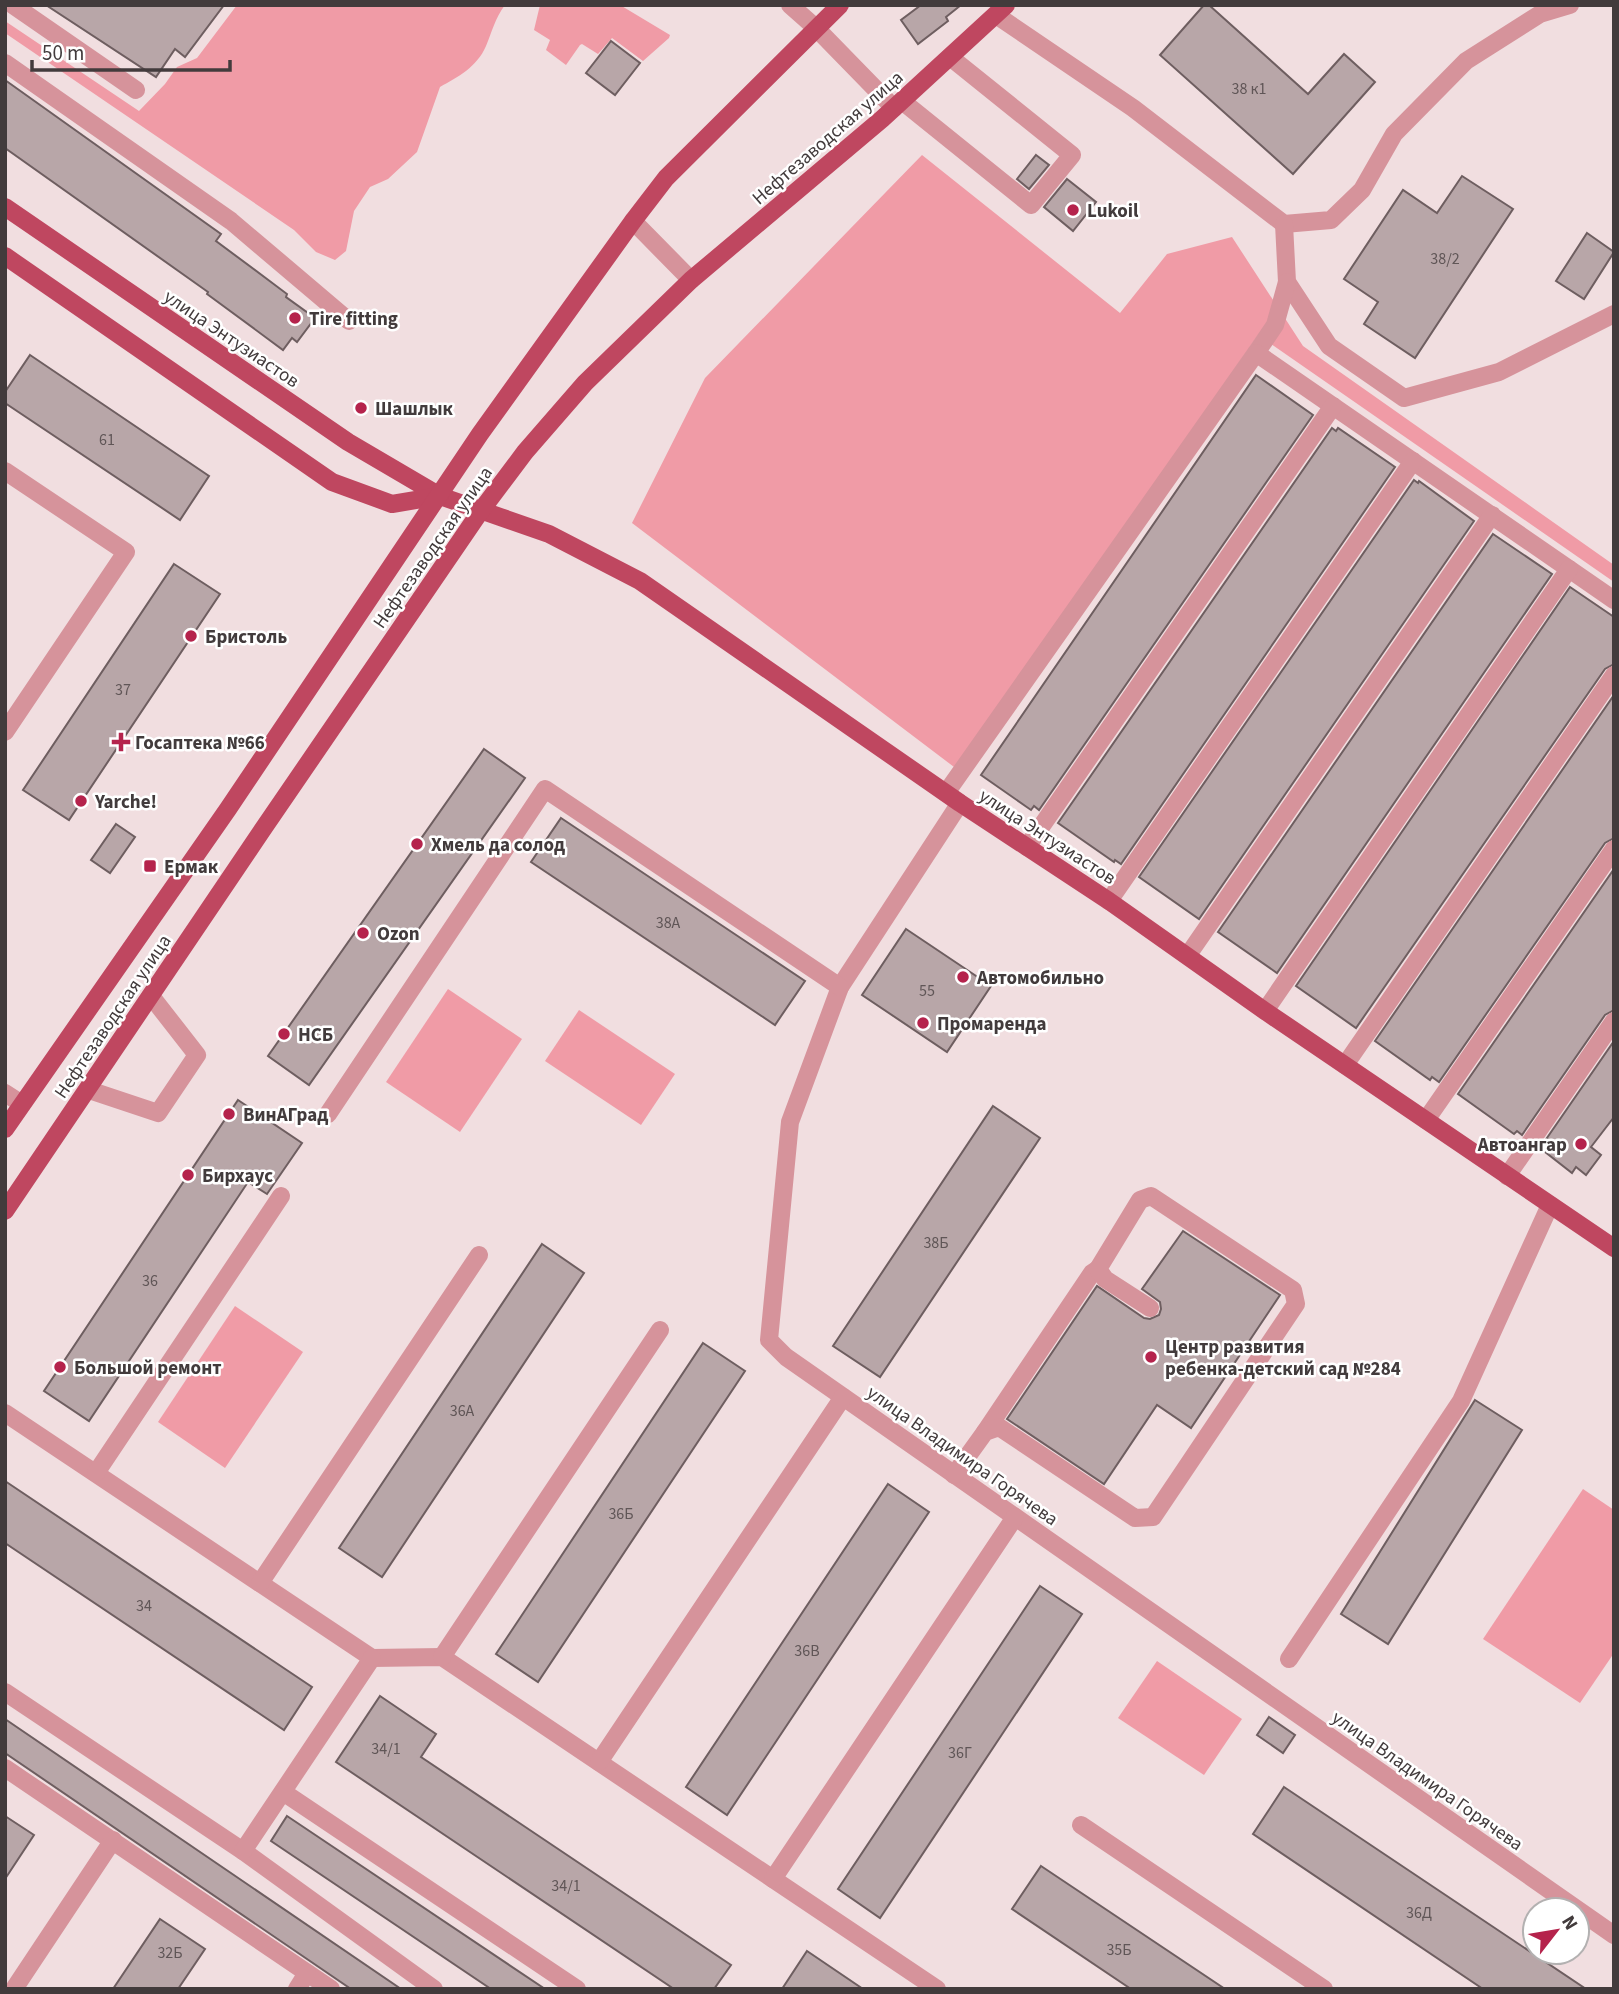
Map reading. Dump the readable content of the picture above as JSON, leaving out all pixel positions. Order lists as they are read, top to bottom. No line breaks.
{"streets":{"main road":["Нефтезаводская улица","улица Энтузиастов"],"street":["улица Владимира Горячева"]},"crossings":[["Нефтезаводская улица","улица Энтузиастов"],["улица Энтузиастов","улица Владимира Горячева"]],"places":{"other":["Lukoil","Tire fitting","Шашлык","Бристоль","Yarche!","Хмель да солод","Ozon","Автомобильно","Промаренда","НСБ","ВинАГрад","Автоангар","Бирхаус","Центр развития ребенка-детский сад №284","Большой ремонт"],"health":["Госаптека №66"],"transit":["Ермак"]},"house_numbers":["38 к1","38/2","61","37","38А","55","38Б","36","36А","36Б","34","36В","34/1","36Г","34/1","36Д","35Б","32Б"],"scale_bar":"50 m","north":"top right"}
